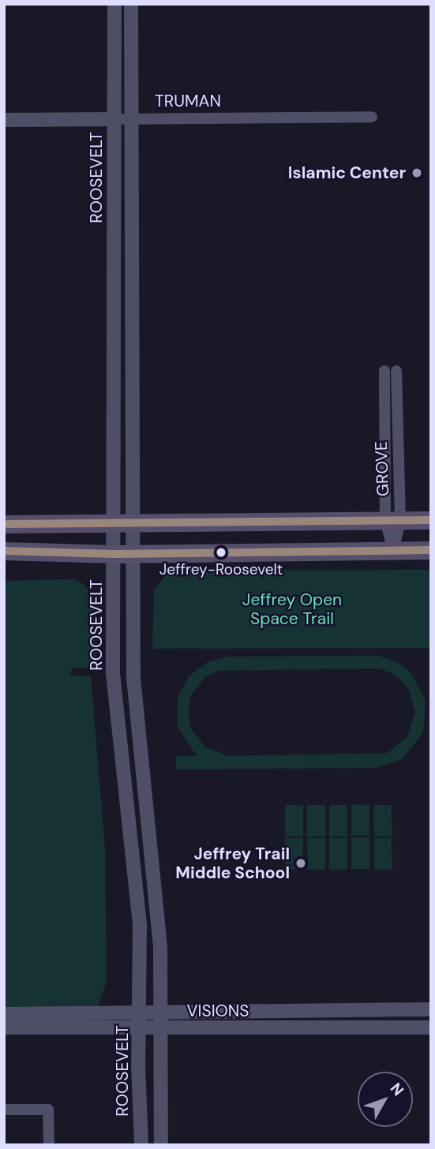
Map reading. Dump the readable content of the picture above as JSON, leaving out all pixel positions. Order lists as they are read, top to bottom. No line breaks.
{"streets":{"street":["TRUMAN","ROOSEVELT","GROVE","VISIONS"]},"crossings":[["TRUMAN","ROOSEVELT"],["ROOSEVELT","VISIONS"]],"parks":["Jeffrey Open Space Trail"],"places":["Islamic Center","Jeffrey-Roosevelt","Jeffrey Trail Middle School"],"north":"top right"}
